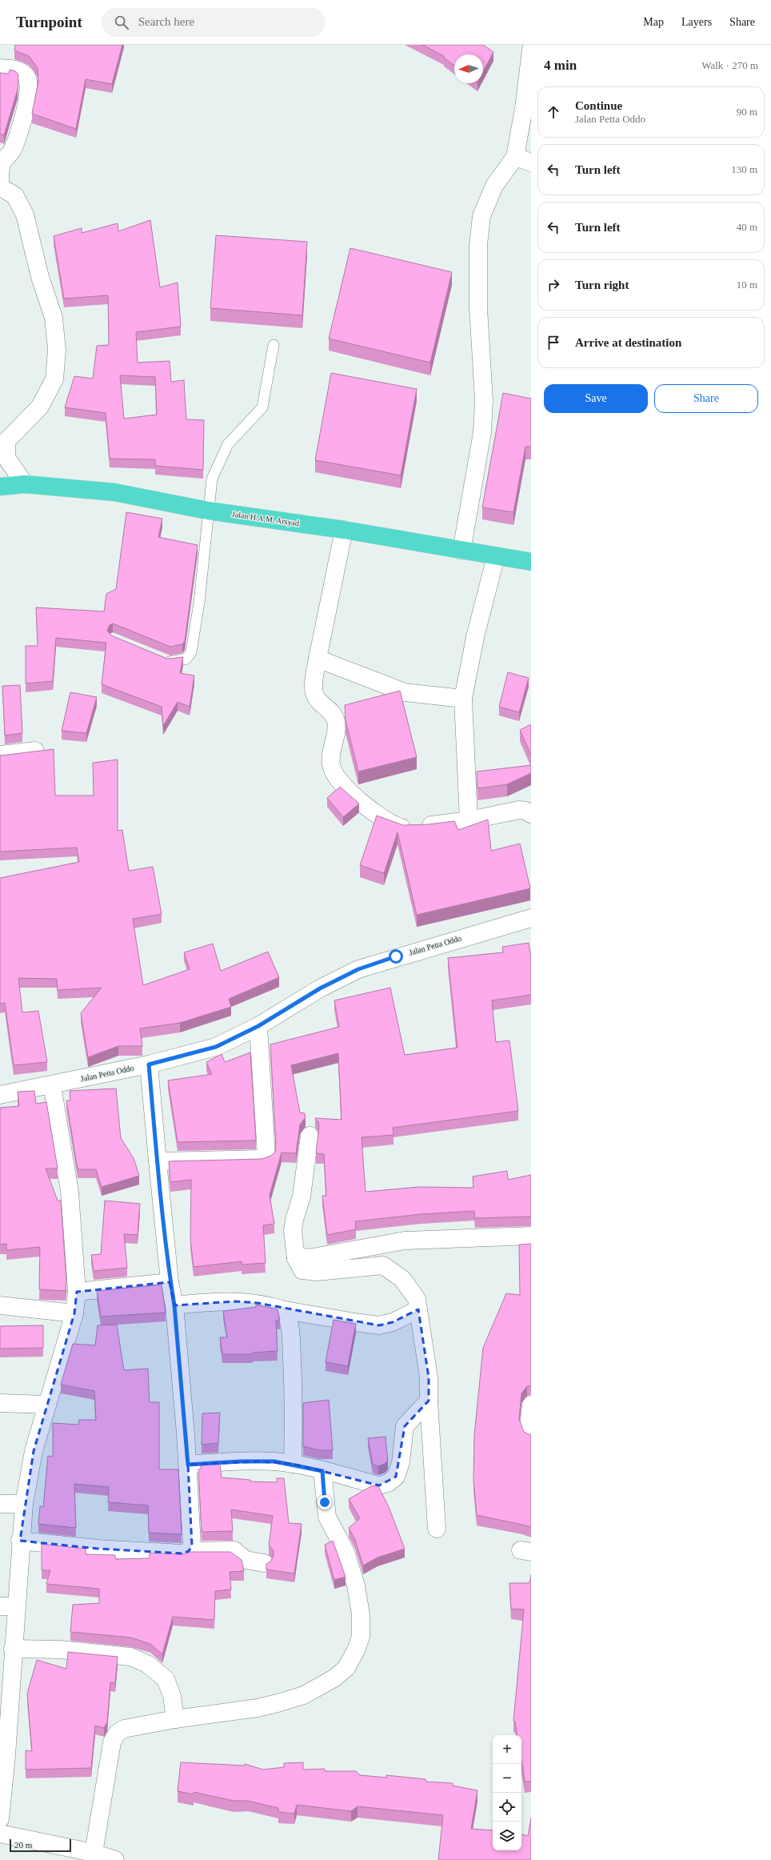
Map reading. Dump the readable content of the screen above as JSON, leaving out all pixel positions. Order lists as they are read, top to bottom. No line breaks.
{"streets":{"highway":["Jalan H.A.M. Arsyad"],"street":["Jalan Petta Oddo"]},"scale_bar":"20 m","north":"left","page":{"header":"Turnpoint","search":"Search here","nav":["Map","Layers","Share"],"heading":["4 min","Walk · 270 m"],"list":[["Continue","Jalan Petta Oddo","90 m"],["Turn left","130 m"],["Turn left","40 m"],["Turn right","10 m"],"Arrive at destination"],"buttons":["Save","Share"],"map_buttons":["+","−"],"scale":"20 m"}}
